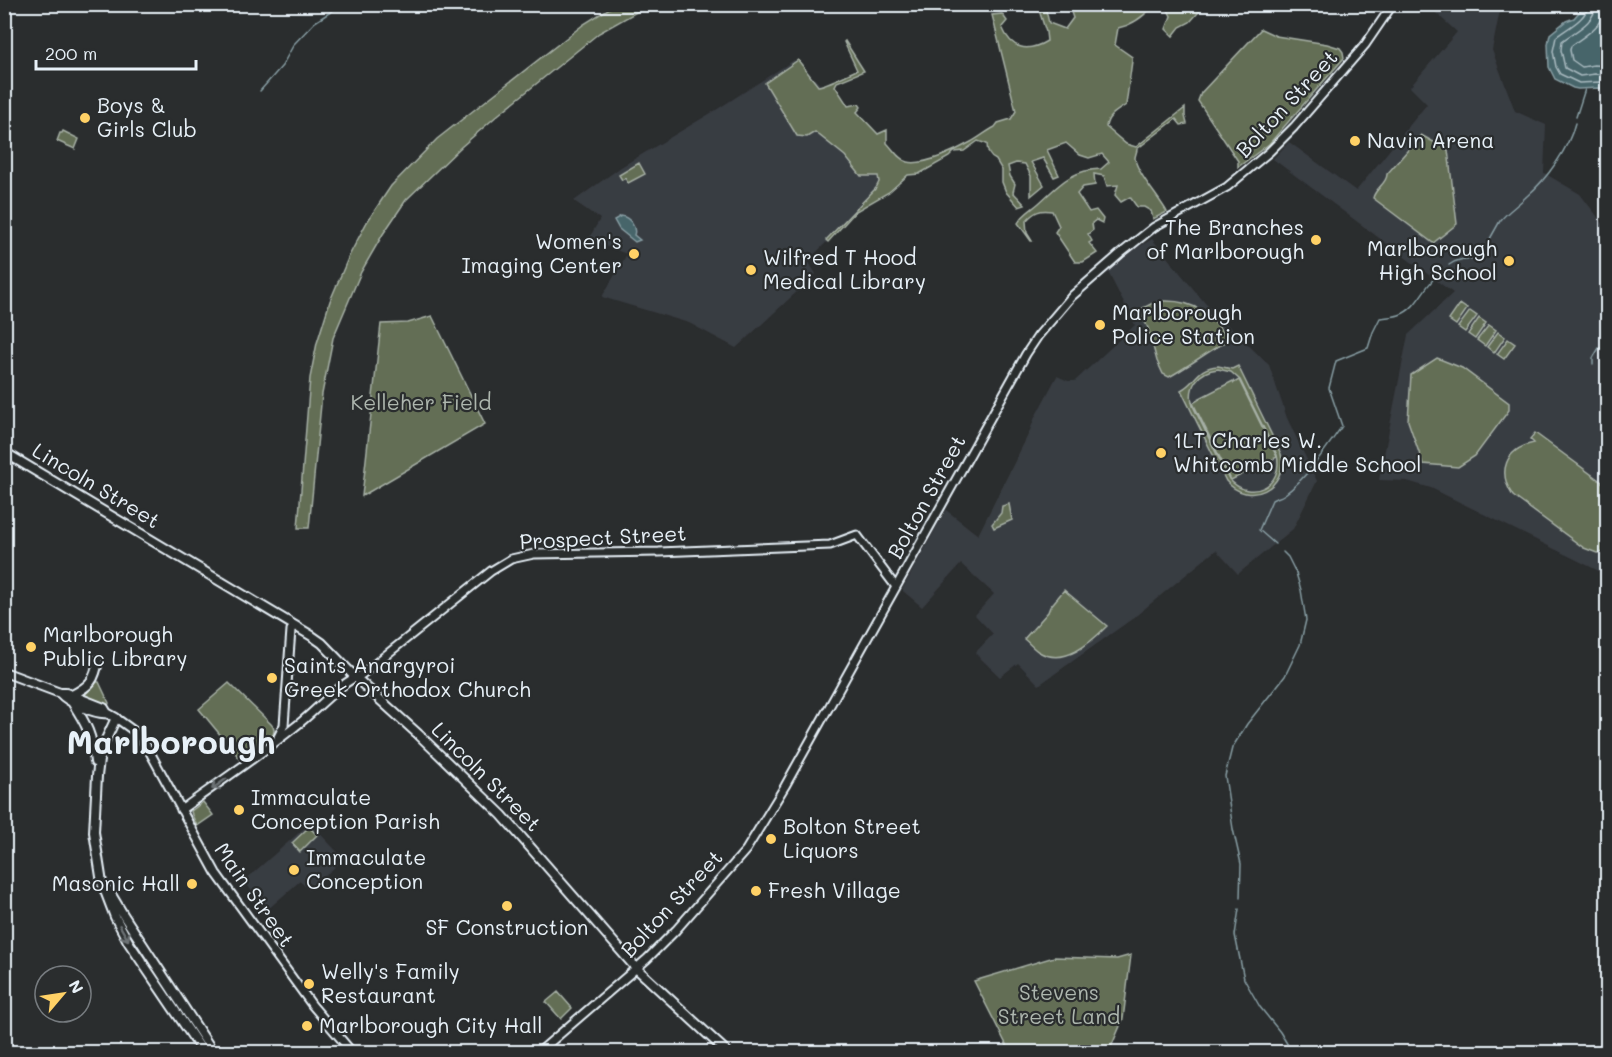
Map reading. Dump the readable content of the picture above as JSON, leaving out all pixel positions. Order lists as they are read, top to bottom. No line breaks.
{"streets":{"main road":["Bolton Street","Lincoln Street","Prospect Street","Main Street"]},"crossings":[["Bolton Street","Lincoln Street"],["Bolton Street","Prospect Street"],["Lincoln Street","Prospect Street"],["Prospect Street","Main Street"]],"districts":["Marlborough"],"parks":["Kelleher Field","Stevens Street Land"],"places":["Boys & Girls Club","Navin Arena","The Branches of Marlborough","Women's Imaging Center","Marlborough High School","Wilfred T Hood Medical Library","Marlborough Police Station","1LT Charles W. Whitcomb Middle School","Marlborough Public Library","Saints Anargyroi Greek Orthodox Church","Immaculate Conception Parish","Bolton Street Liquors","Immaculate Conception","Masonic Hall","Fresh Village","SF Construction","Welly's Family Restaurant","Marlborough City Hall"],"scale_bar":"200 m","north":"top right"}
